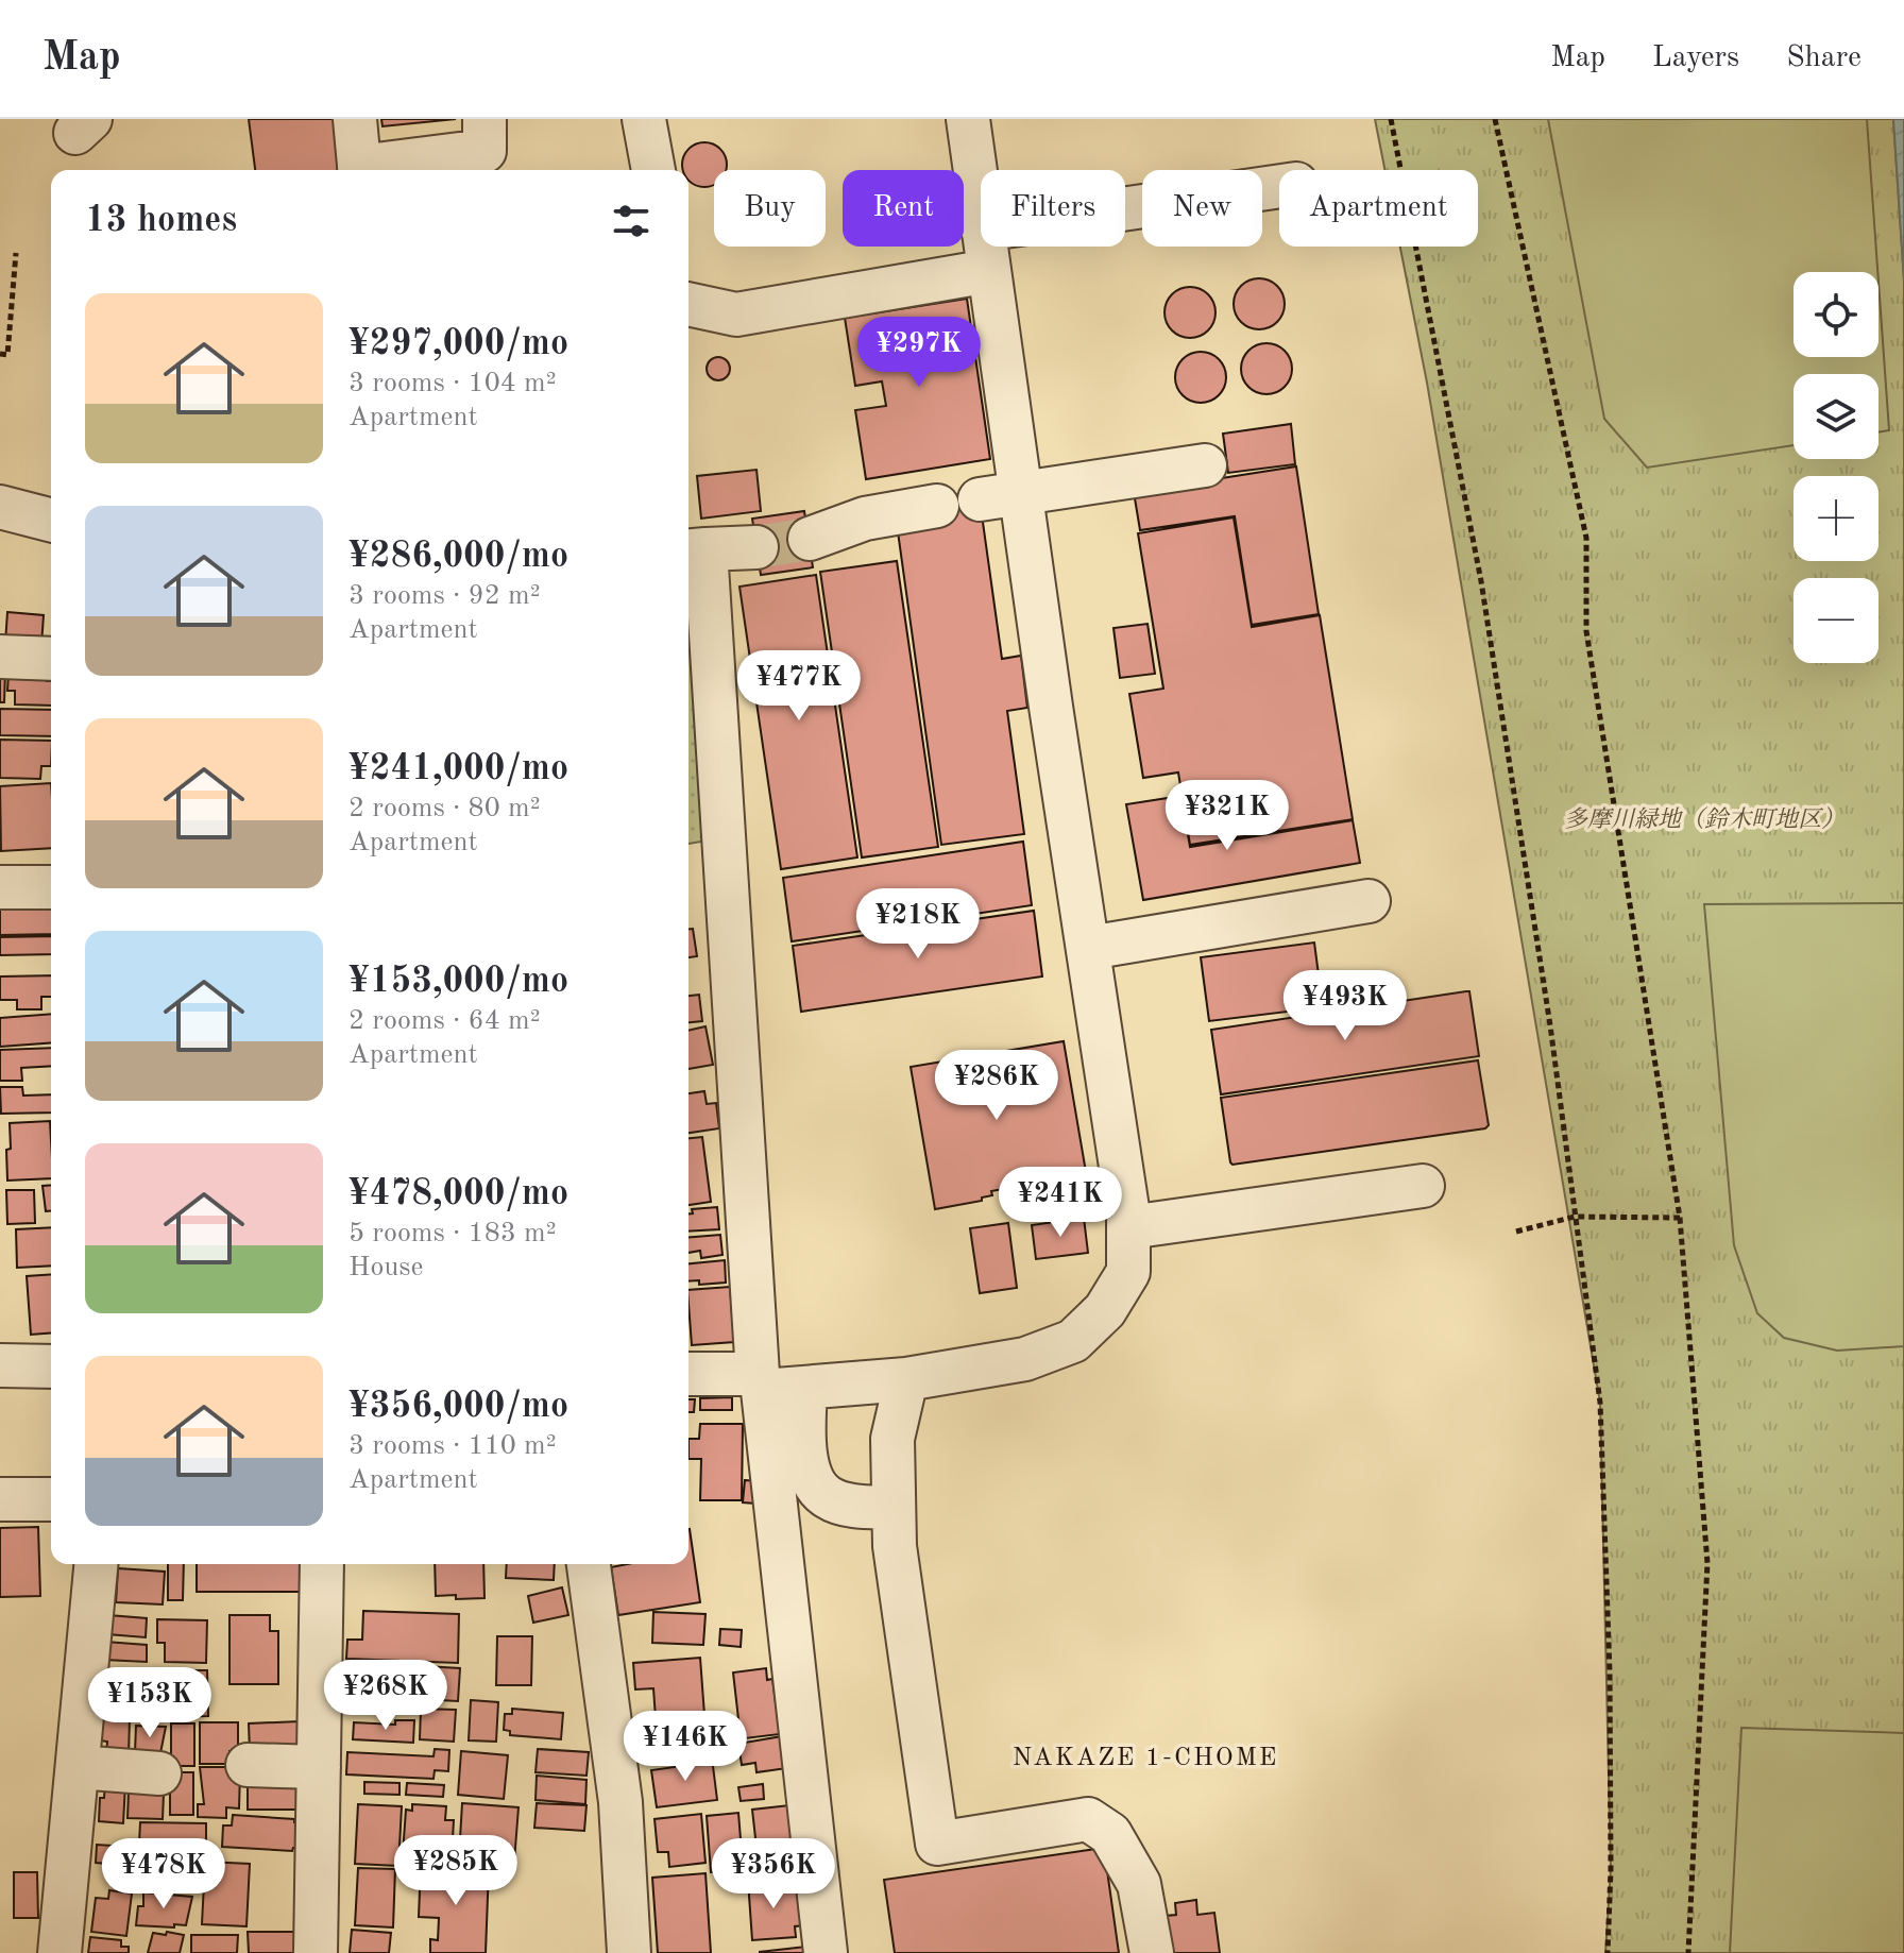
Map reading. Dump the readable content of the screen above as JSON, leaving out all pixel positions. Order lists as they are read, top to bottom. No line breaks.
{"districts":["NAKAZE 1-CHOME"],"parks":["多摩川緑地（鈴木町地区）"],"page":{"header":"Map","nav":["Map","Layers","Share"],"chip":["Buy","Rent","Filters","New","Apartment"],"heading":"13 homes","map_buttons":["+","−"],"list":[{"name":"¥297,000/mo","note":"3 rooms · 104 m² · Apartment"},{"name":"¥286,000/mo","note":"3 rooms · 92 m² · Apartment"},{"name":"¥241,000/mo","note":"2 rooms · 80 m² · Apartment"},{"name":"¥153,000/mo","note":"2 rooms · 64 m² · Apartment"},{"name":"¥478,000/mo","note":"5 rooms · 183 m² · House"},{"name":"¥356,000/mo","note":"3 rooms · 110 m² · Apartment"}],"price":["¥297K","¥477K","¥321K","¥218K","¥493K","¥286K","¥241K","¥268K","¥153K","¥146K","¥285K","¥478K","¥356K"]}}
